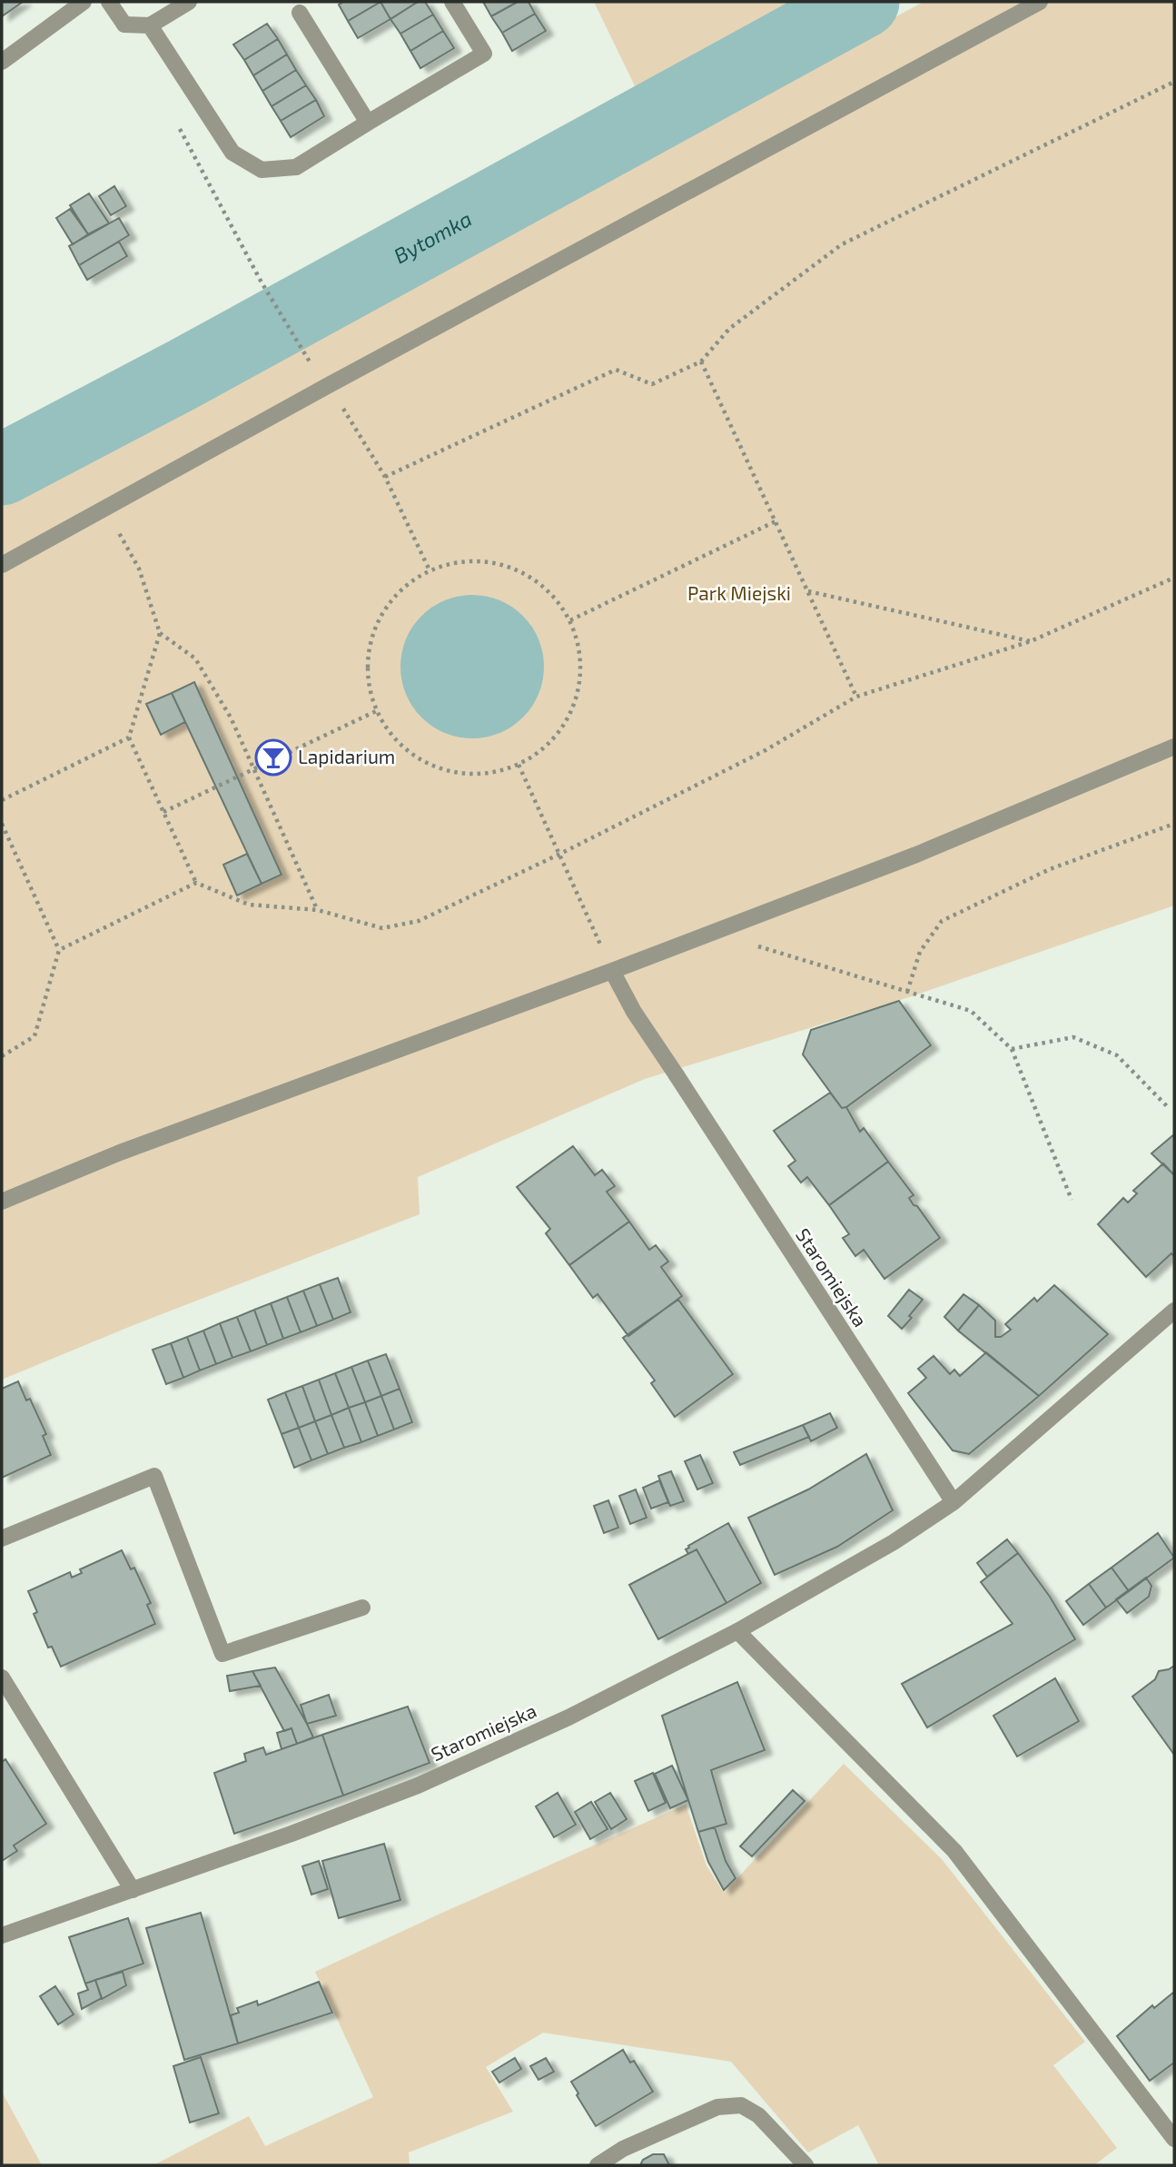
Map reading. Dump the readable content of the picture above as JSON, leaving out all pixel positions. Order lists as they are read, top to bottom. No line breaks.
{"streets":{"street":["Staromiejska"]},"water":["Bytomka"],"parks":["Park Miejski"],"places":{"bar":["Lapidarium"]}}
